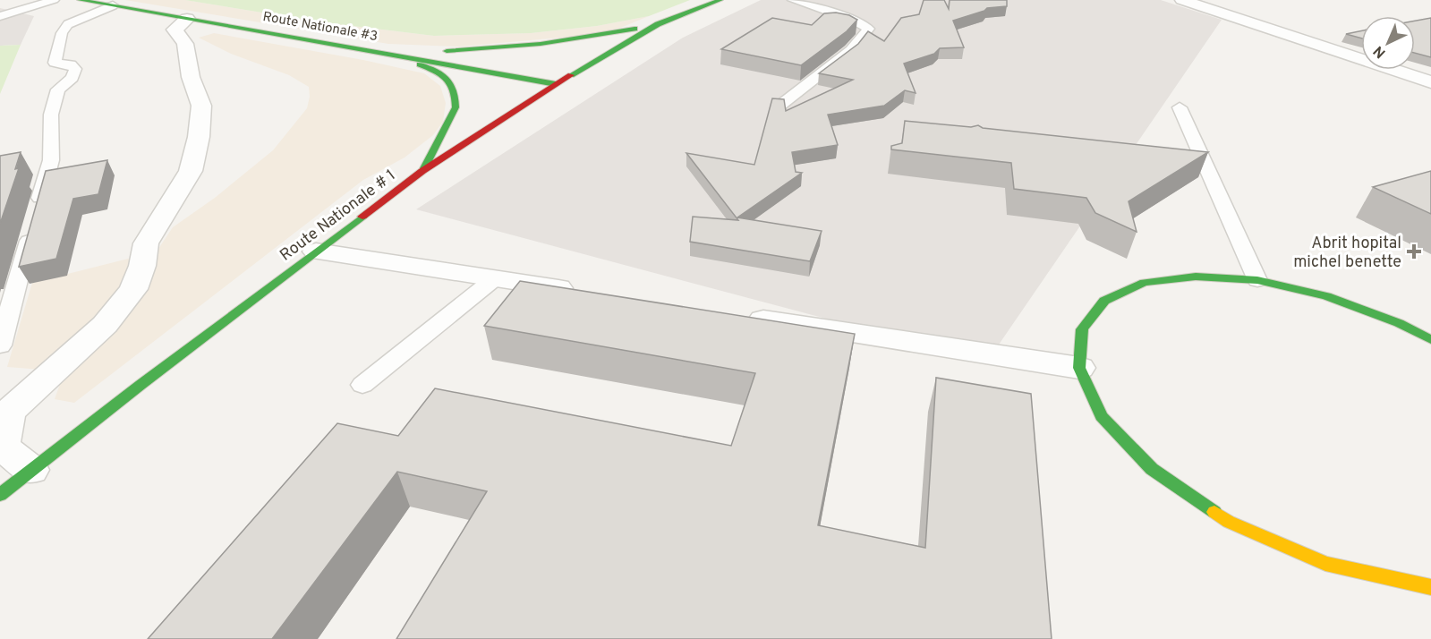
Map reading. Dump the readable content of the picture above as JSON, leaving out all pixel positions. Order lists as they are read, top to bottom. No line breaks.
{"streets":{"main road":["Route Nationale #3","Route Nationale # 1"]},"crossings":[["Route Nationale #3","Route Nationale # 1"]],"places":{"health":["Abrit hopital michel benette"]},"north":"bottom left"}
